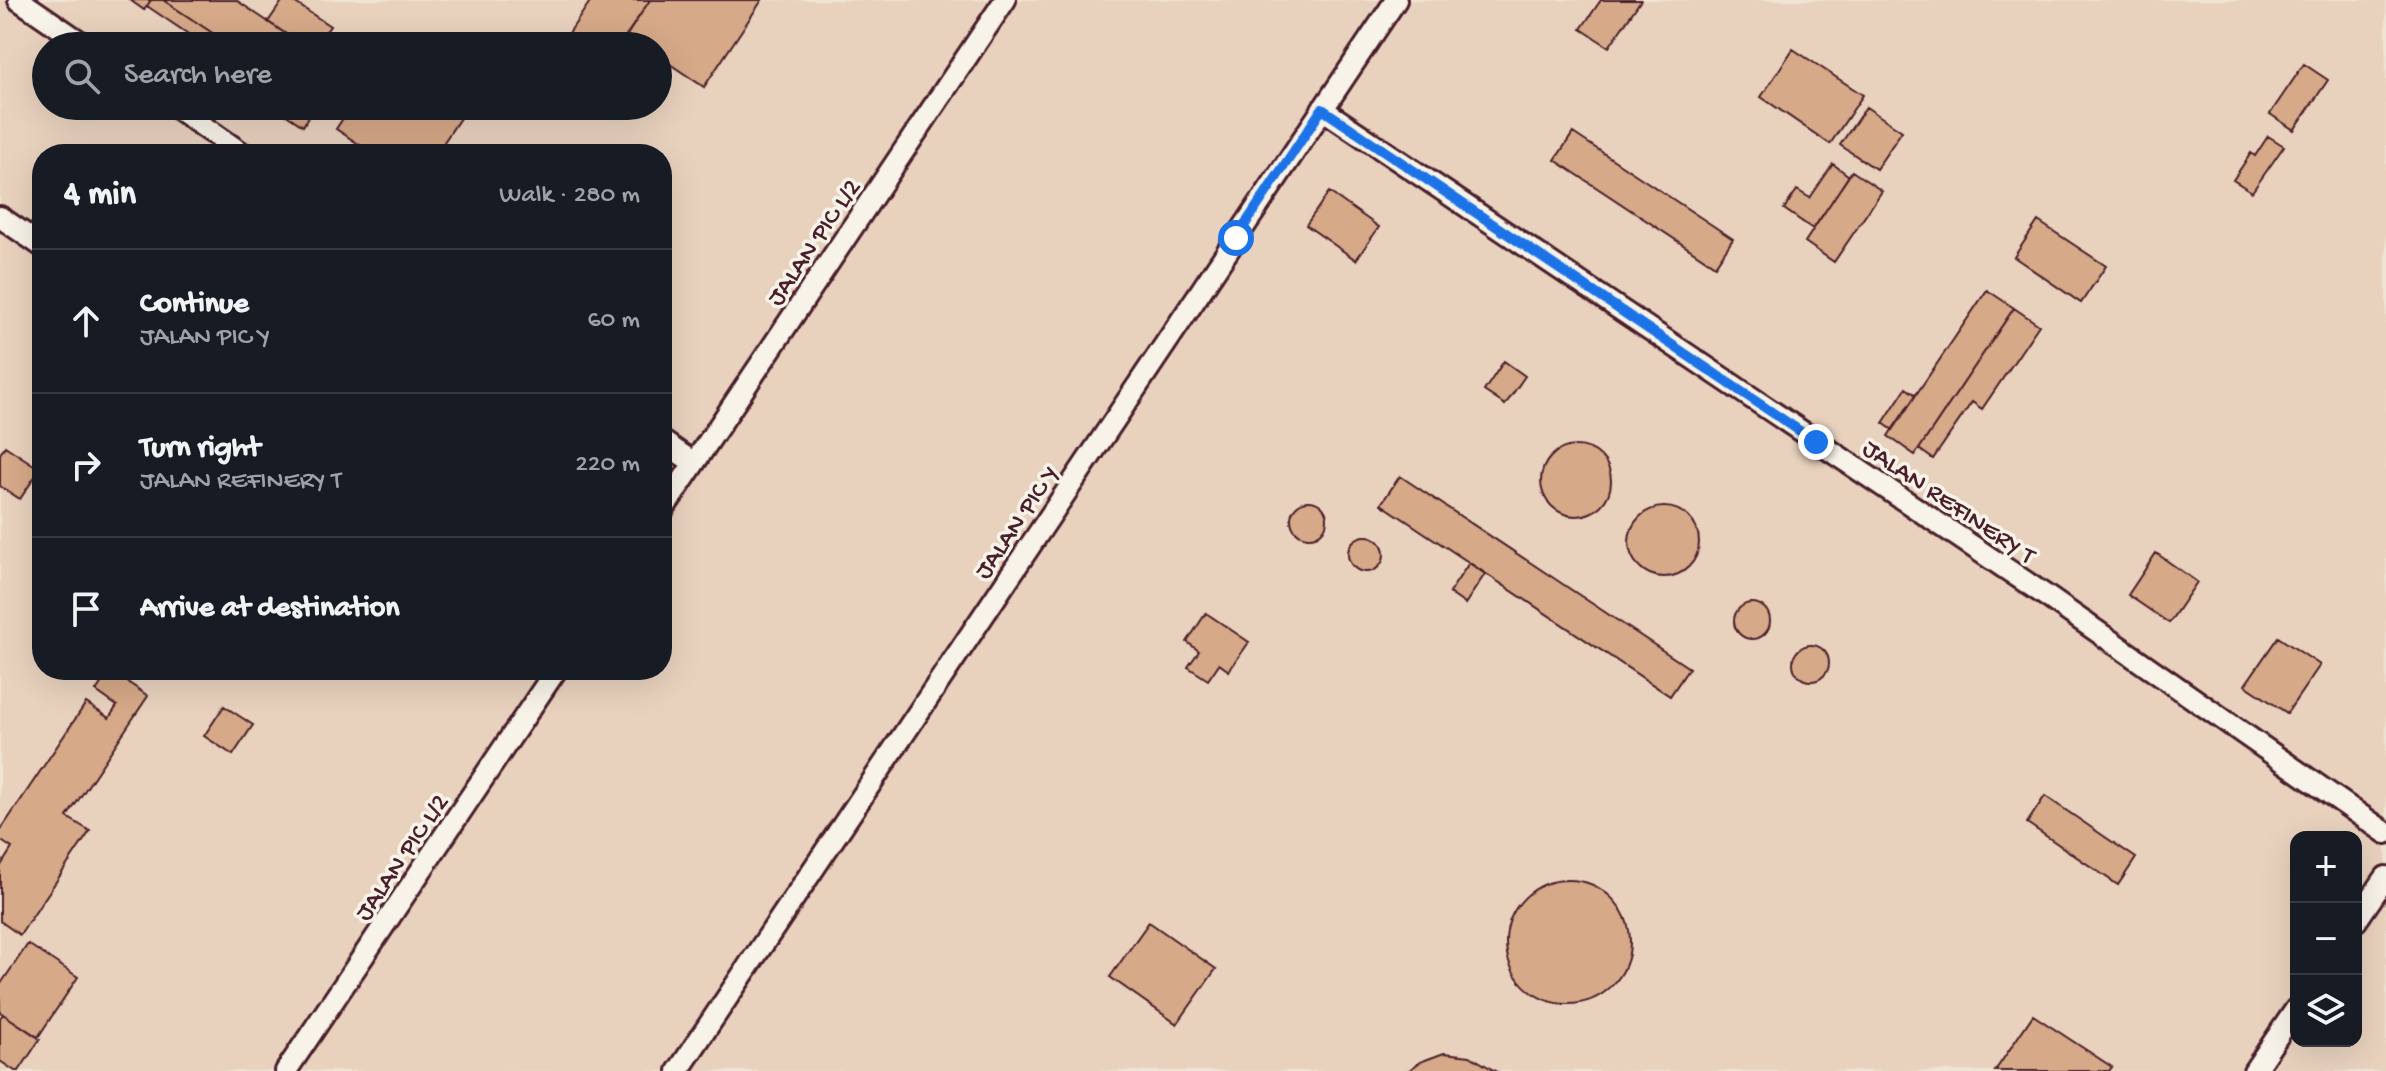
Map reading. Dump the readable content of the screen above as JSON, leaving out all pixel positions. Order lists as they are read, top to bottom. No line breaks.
{"streets":{"street":["JALAN PIC L/2","JALAN REFINERY T","JALAN PIC Y"]},"crossings":[["JALAN REFINERY T","JALAN PIC Y"]],"page":{"search":"Search here","heading":["4 min","Walk · 280 m"],"list":[["Continue","JALAN PIC Y","60 m"],["Turn right","JALAN REFINERY T","220 m"],"Arrive at destination"],"map_buttons":["+","−"]}}
